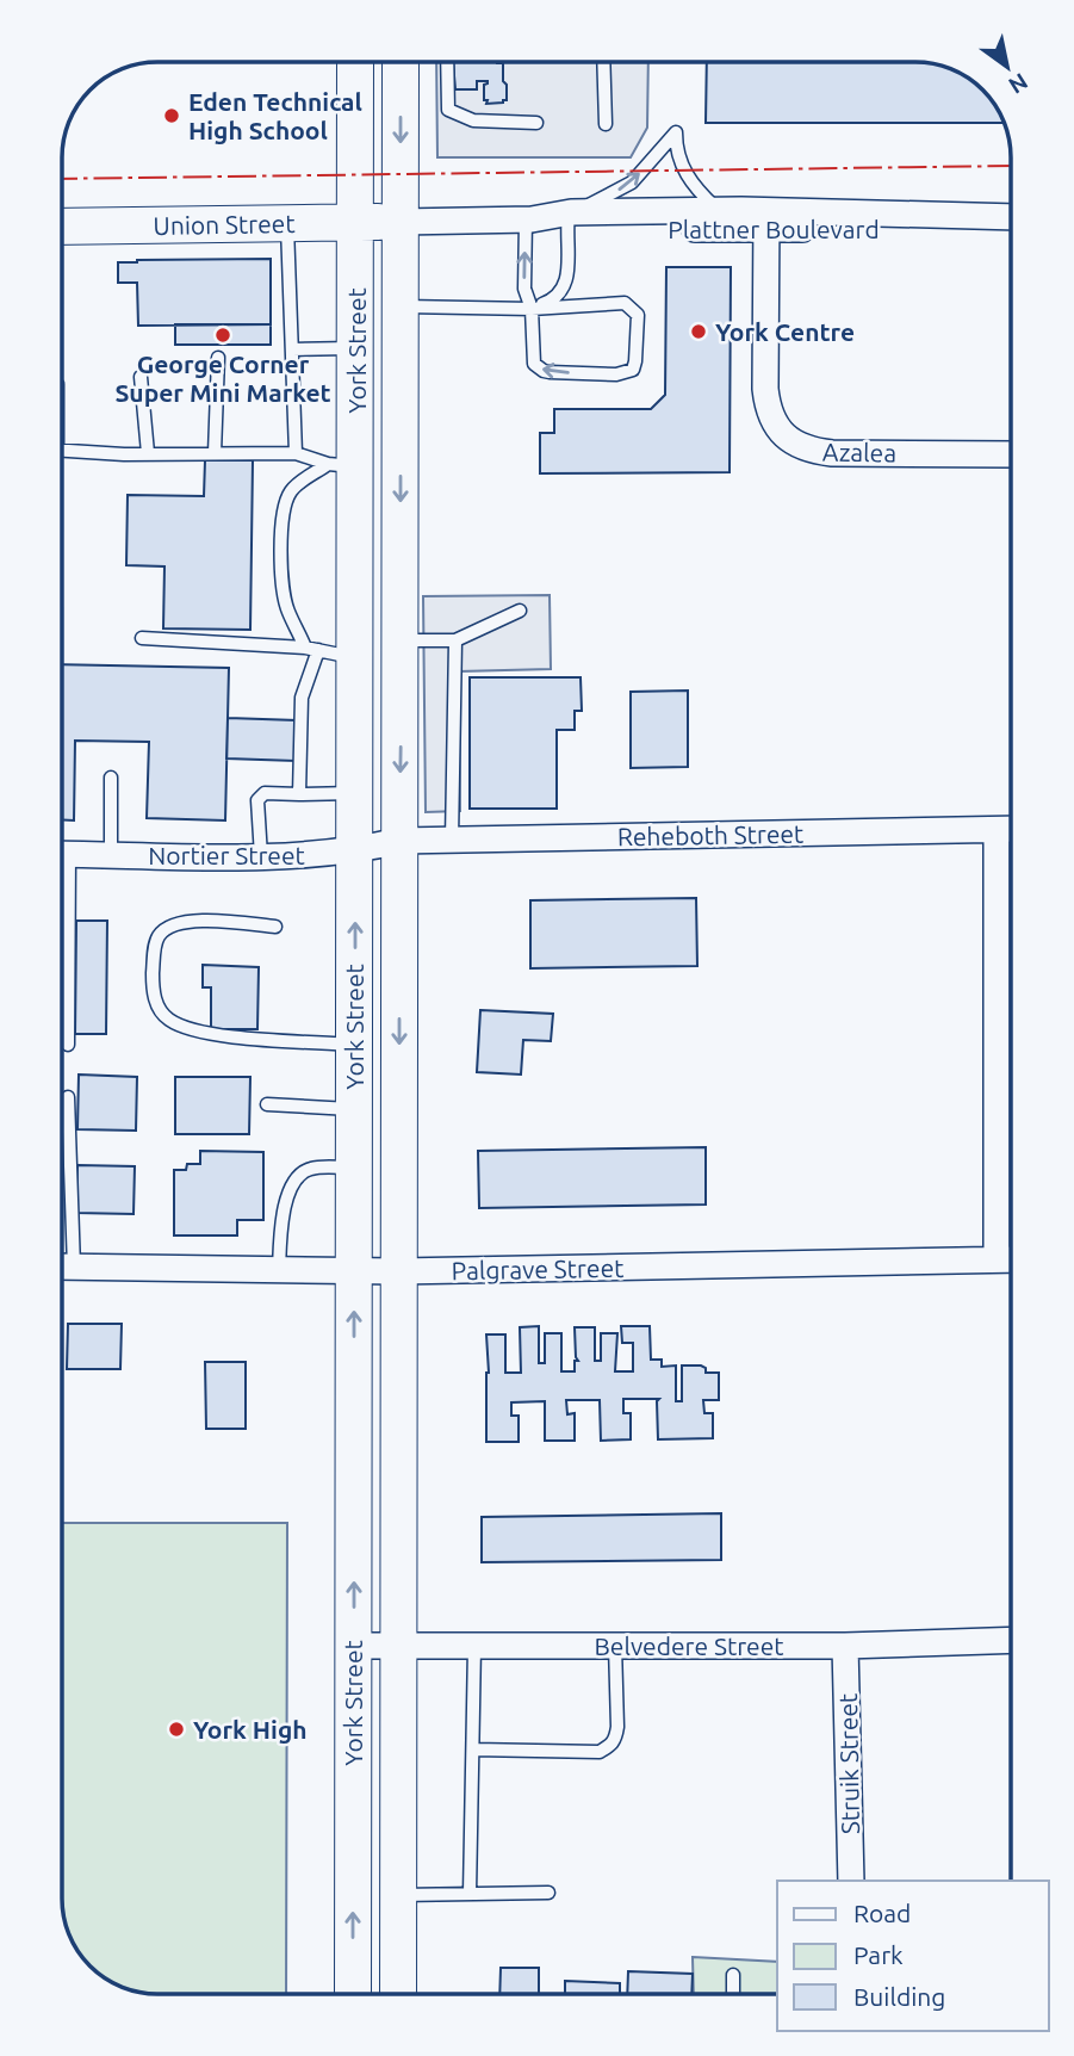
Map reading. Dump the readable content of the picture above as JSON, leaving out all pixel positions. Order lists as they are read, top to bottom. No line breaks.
{"streets":{"main road":["Union Street","York Street"],"street":["Plattner Boulevard","Azalea","Reheboth Street","Nortier Street","Palgrave Street","Belvedere Street","Struik Street"]},"crossings":[["Union Street","Plattner Boulevard"],["Union Street","York Street"],["Plattner Boulevard","York Street"],["Plattner Boulevard","Azalea"],["York Street","Reheboth Street"],["York Street","Nortier Street"],["York Street","Palgrave Street"],["York Street","Belvedere Street"],["Reheboth Street","Nortier Street"],["Belvedere Street","Struik Street"]],"places":["Eden Technical High School","York Centre","George Corner Super Mini Market","York High"],"legend":["Road","Park","Building"],"north":"bottom right"}
